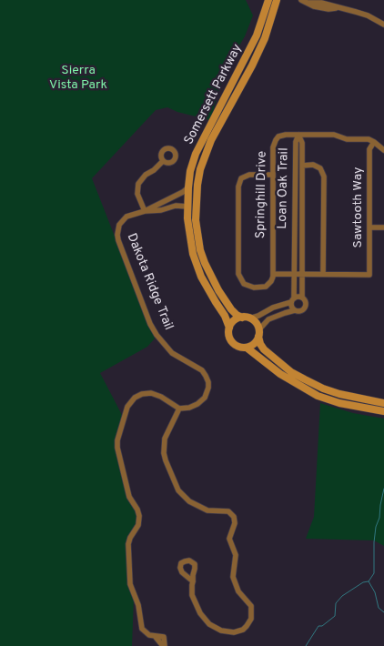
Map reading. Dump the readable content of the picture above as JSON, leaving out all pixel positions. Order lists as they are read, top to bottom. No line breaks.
{"streets":{"main road":["Somersett Parkway"],"street":["Loan Oak Trail","Springhill Drive","Sawtooth Way","Dakota Ridge Trail"]},"crossings":[["Somersett Parkway","Dakota Ridge Trail"],["Loan Oak Trail","Springhill Drive"]],"parks":["Sierra Vista Park"]}
